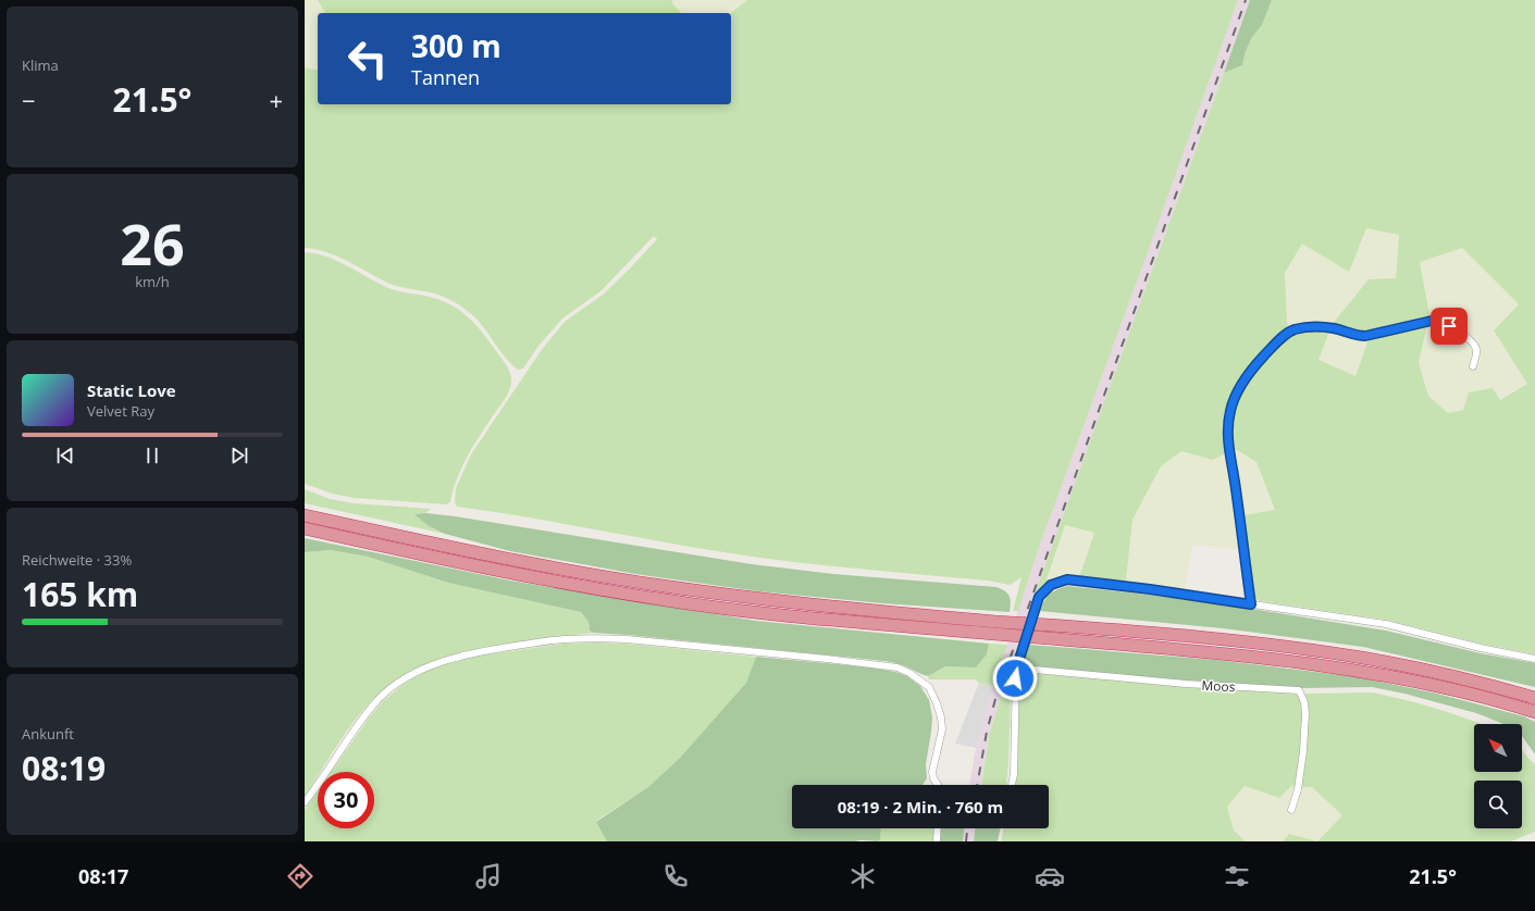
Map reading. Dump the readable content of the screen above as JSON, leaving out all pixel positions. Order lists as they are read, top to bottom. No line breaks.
{"streets":{"street":["Moos"]},"north":"top left","page":{"tile":["Klima",["26","km/h"],["Reichweite · 33%","165 km"],["Ankunft","08:19"]],"turn":["300 m","Tannen"],"heat":["−","21.5°","+"],"song":["Static Love","Velvet Ray"],"limit":"30","trip":"08:19 · 2 Min. · 760 m","tabs":["08:17","21.5°"]}}
